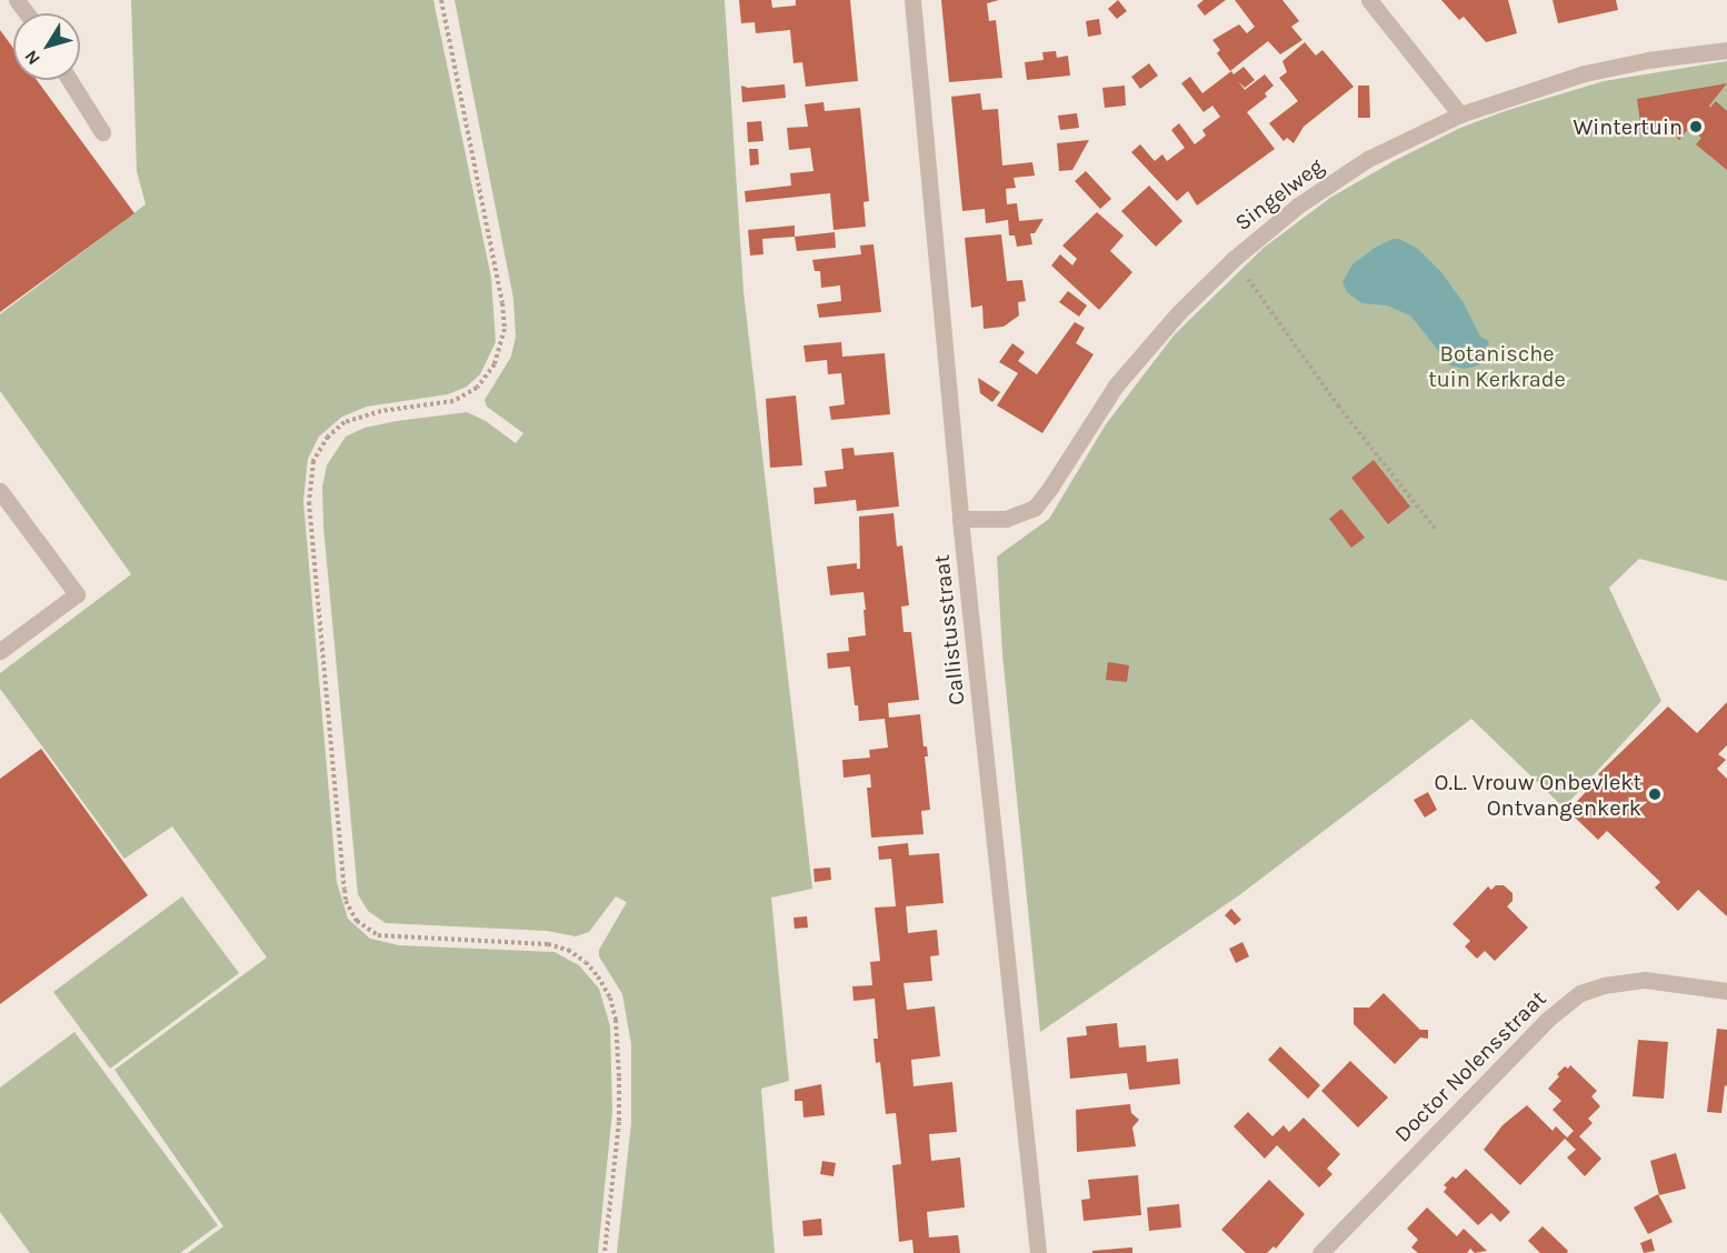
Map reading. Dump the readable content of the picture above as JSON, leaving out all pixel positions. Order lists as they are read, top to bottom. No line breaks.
{"streets":{"street":["Singelweg","Callistusstraat","Doctor Nolensstraat"]},"crossings":[["Singelweg","Callistusstraat"]],"parks":["Botanische tuin Kerkrade"],"places":["Wintertuin","O.L. Vrouw Onbevlekt Ontvangenkerk"],"north":"bottom left"}
